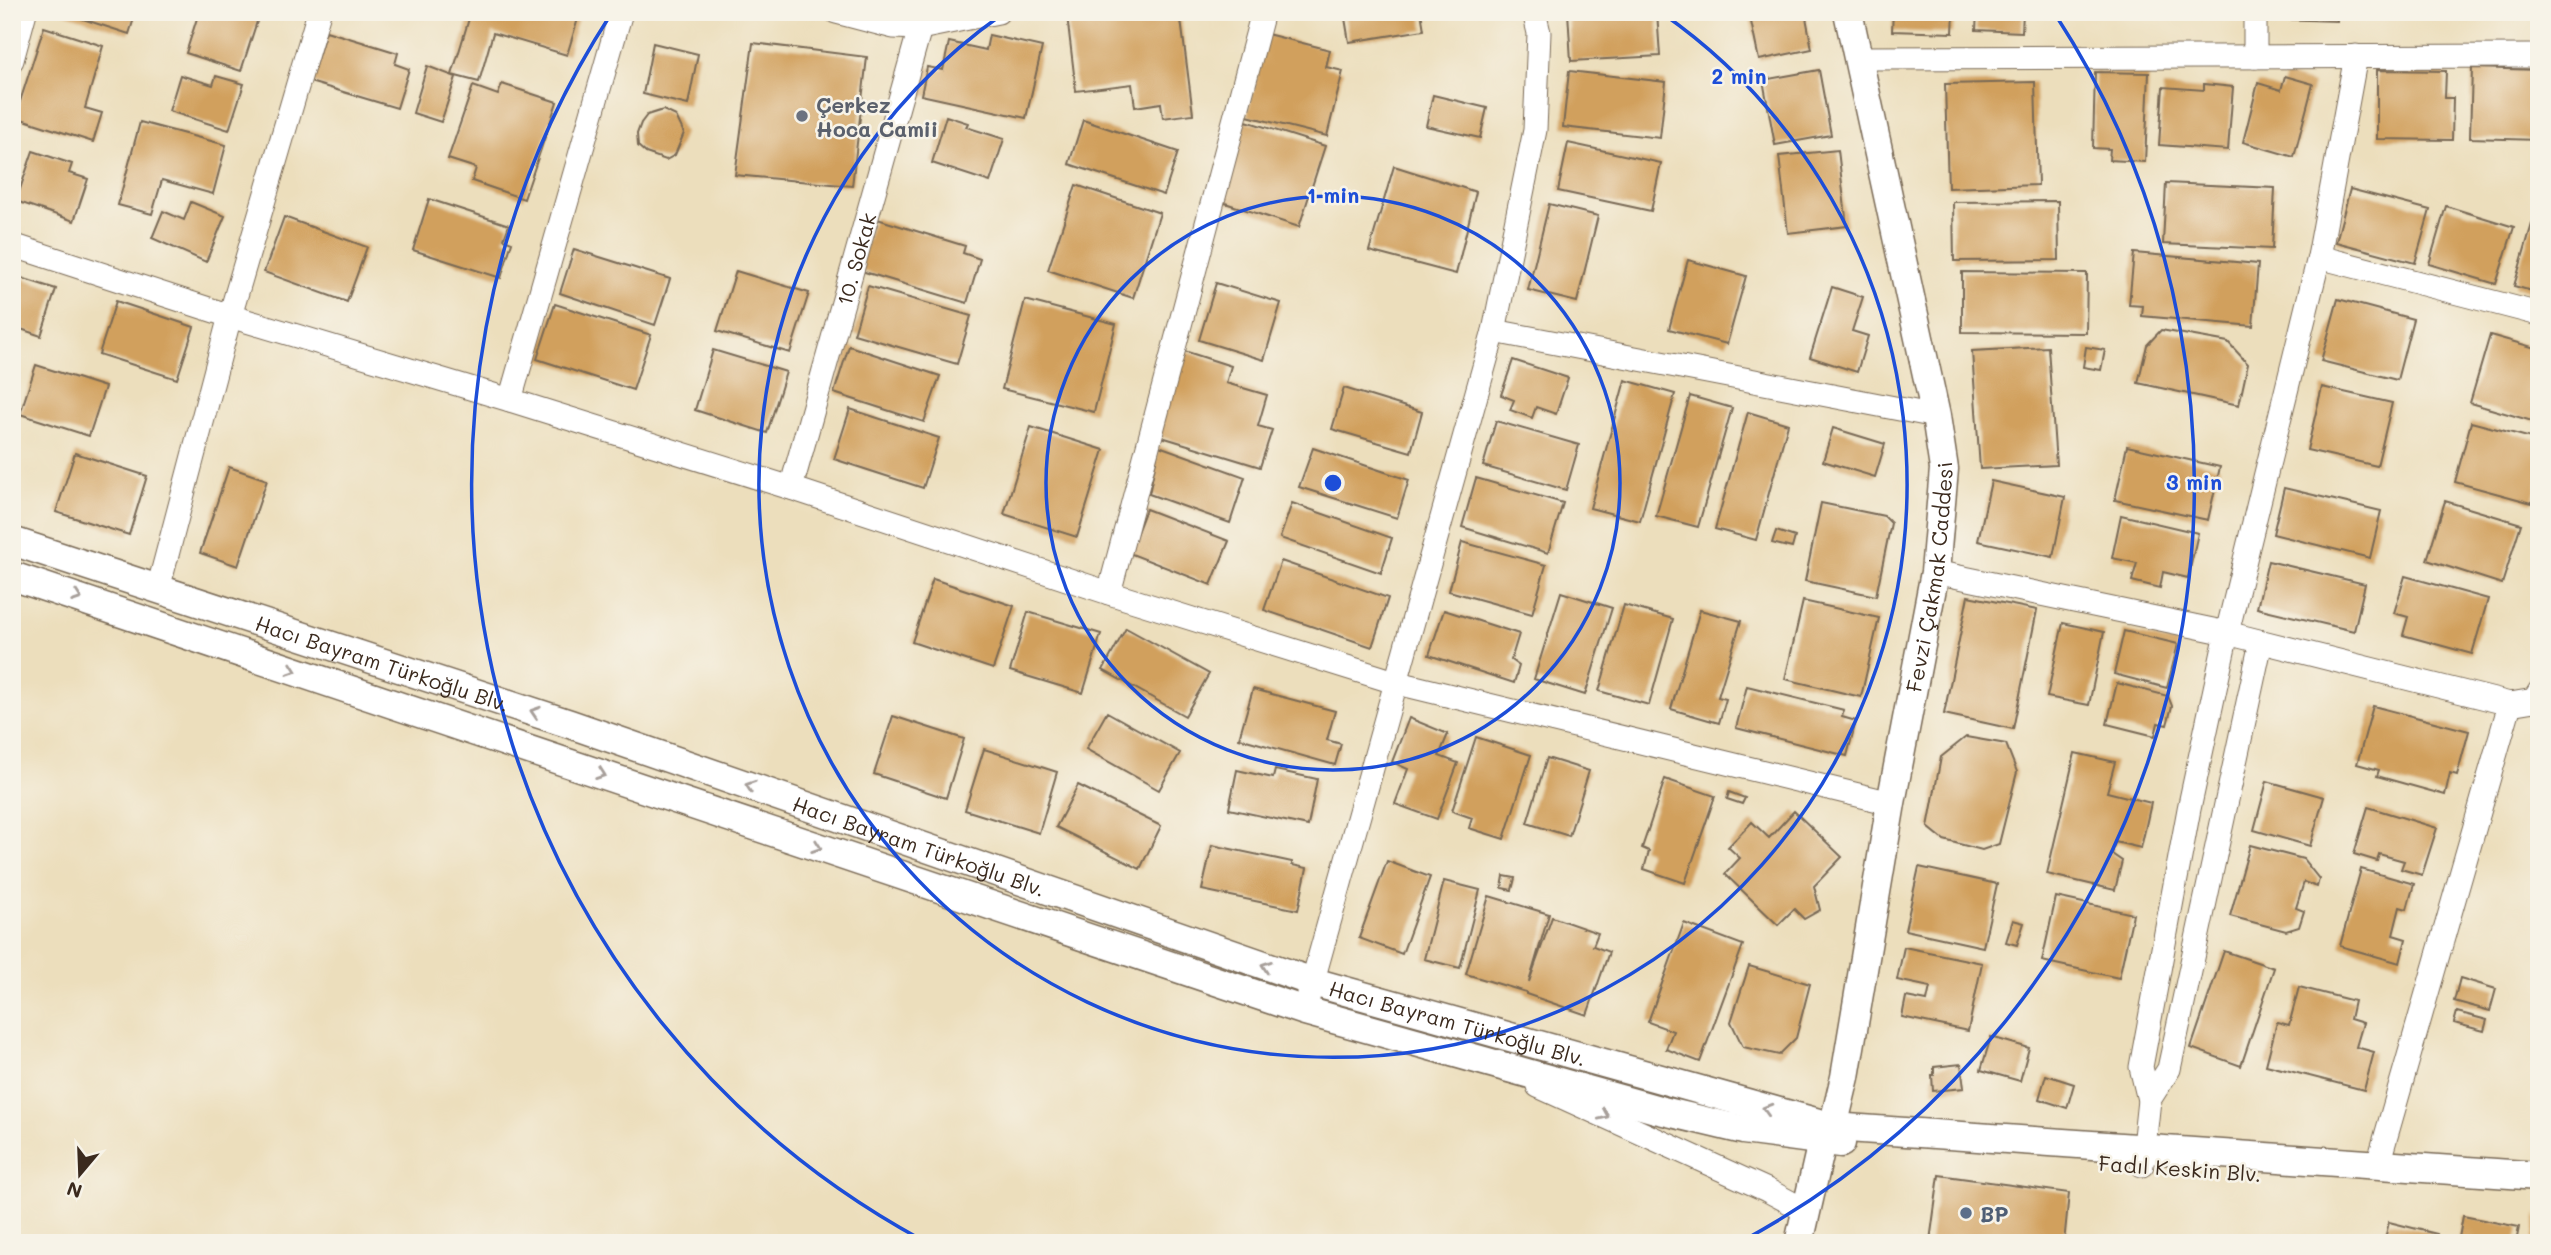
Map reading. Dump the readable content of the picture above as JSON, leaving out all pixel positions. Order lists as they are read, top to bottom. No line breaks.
{"streets":{"street":["10. Sokak","Fevzi Çakmak Caddesi","Hacı Bayram Türkoğlu Blv.","Fadıl Keskin Blv."]},"crossings":[["Fevzi Çakmak Caddesi","Hacı Bayram Türkoğlu Blv."],["Fevzi Çakmak Caddesi","Fadıl Keskin Blv."],["Hacı Bayram Türkoğlu Blv.","Fadıl Keskin Blv."]],"places":["Çerkez Hoca Camii","BP"],"north":"bottom","rings":["2 min","1 min","3 min"]}
